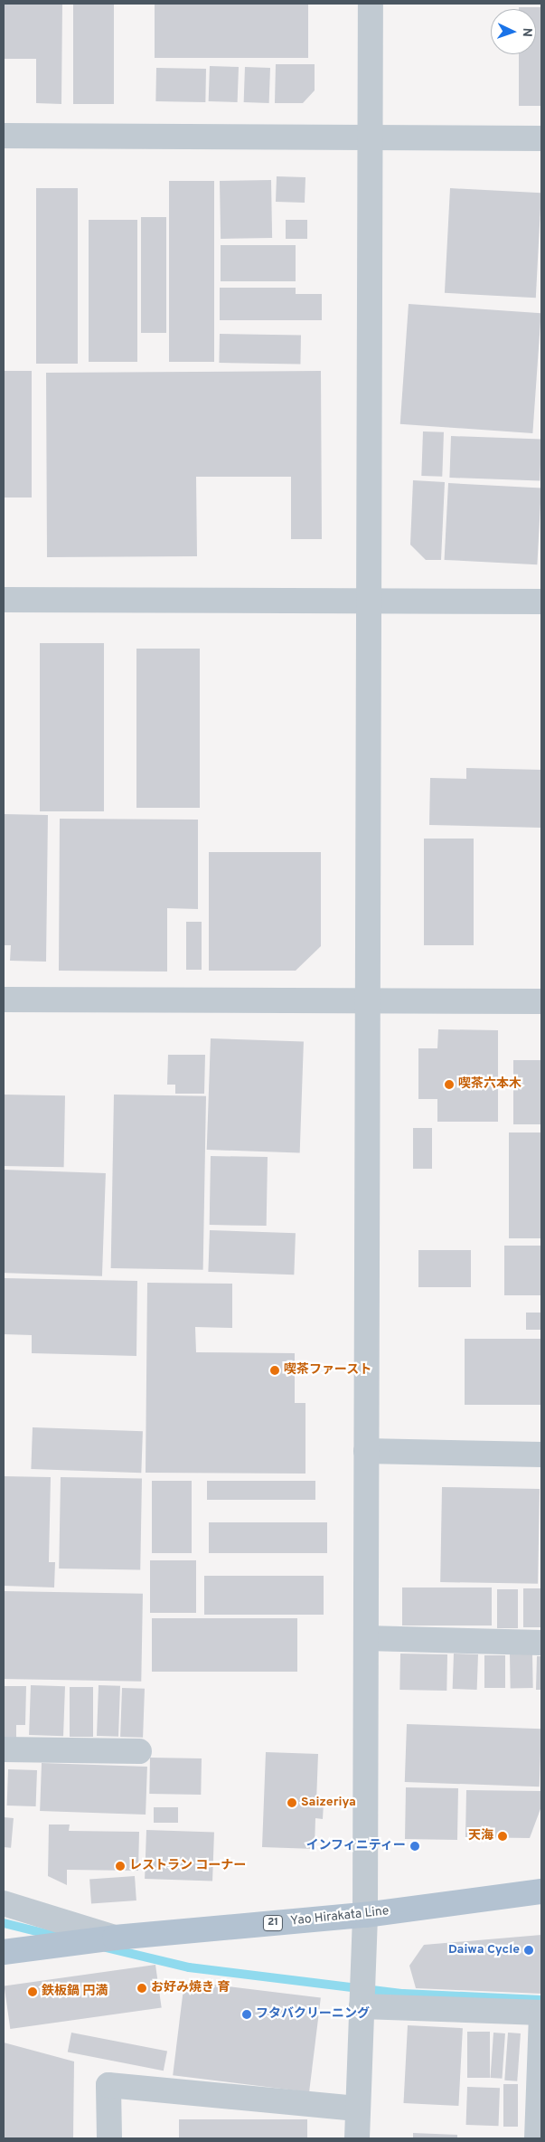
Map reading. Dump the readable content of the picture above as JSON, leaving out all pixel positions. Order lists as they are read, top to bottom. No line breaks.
{"streets":{"main road":["Yao Hirakata Line","21"]},"places":["喫茶六本木","喫茶ファースト","Saizeriya","天海","インフィニティー","レストラン コーナー","Daiwa Cycle","お好み焼き 育","鉄板鍋 円満","フタバクリーニング"],"north":"right"}
